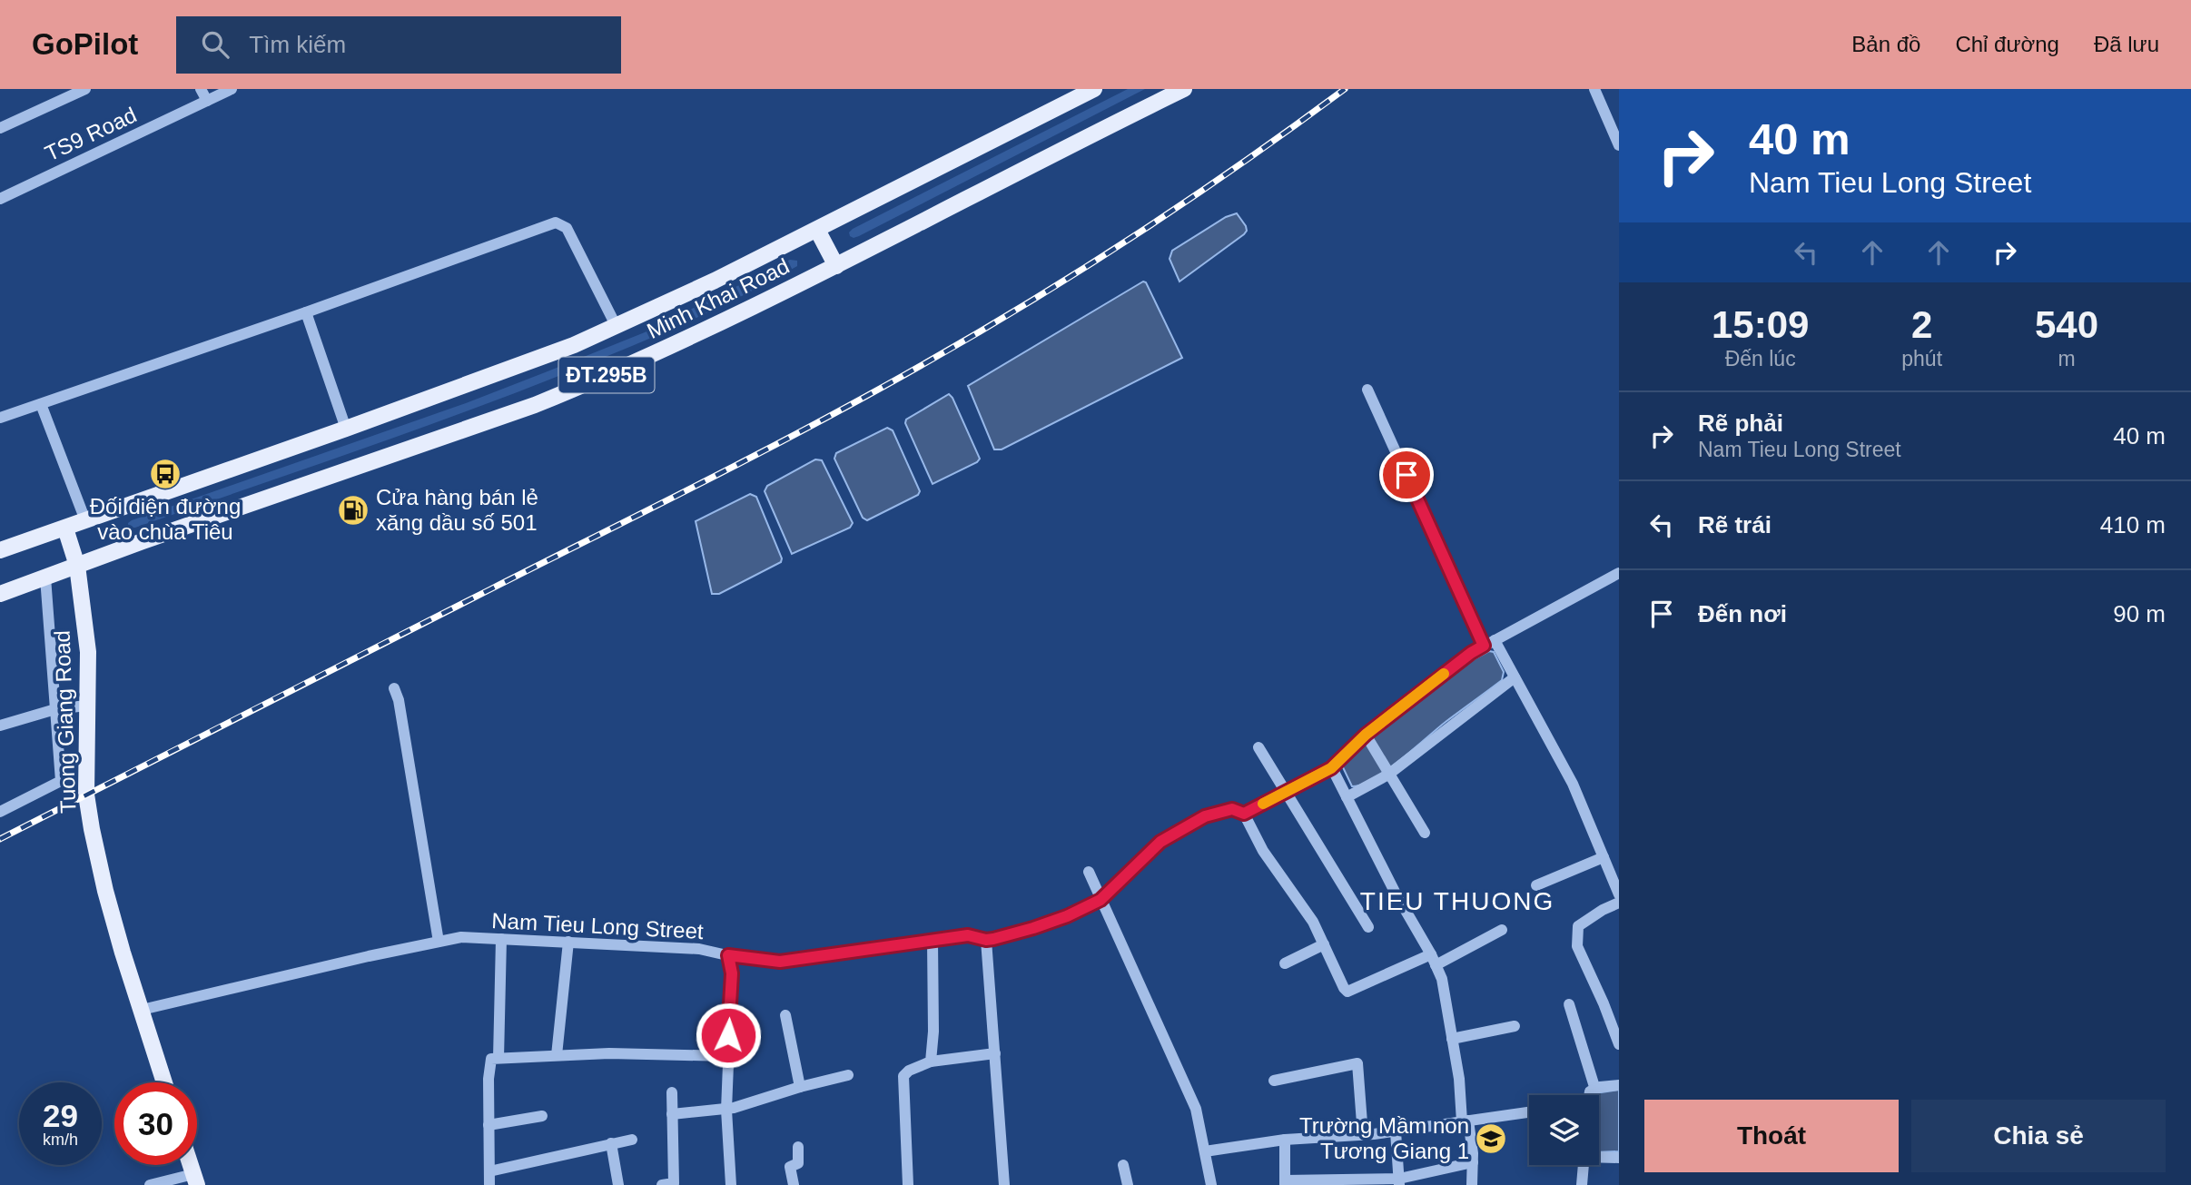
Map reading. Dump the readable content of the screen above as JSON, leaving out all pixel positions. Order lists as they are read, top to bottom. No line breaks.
{"streets":{"main road":["Minh Khai Road","ĐT.295B","Tuong Giang Road"],"street":["TS9 Road","Nam Tieu Long Street"]},"crossings":[["Minh Khai Road","Tuong Giang Road"],["Tuong Giang Road","Nam Tieu Long Street"]],"districts":["TIEU THUONG"],"places":{"bus stop":["Đối diện đường vào chùa Tiêu"],"fuel station":["Cửa hàng bán lẻ xăng dầu số 501"],"school or university":["Trường Mầm non Tương Giang 1"]},"page":{"header":"GoPilot","search":"Tìm kiếm","nav":["Bản đồ","Chỉ đường","Đã lưu"],"turn":["40 m","Nam Tieu Long Street"],"eta":["15:09","Đến lúc","2","phút","540","m"],"list":[{"name":"Rẽ phải","note":"Nam Tieu Long Street","value":"40 m"},{"name":"Rẽ trái","value":"410 m"},{"name":"Đến nơi","value":"90 m"}],"speed":"29 km/h","limit":"30","buttons":["Thoát","Chia sẻ"]}}
